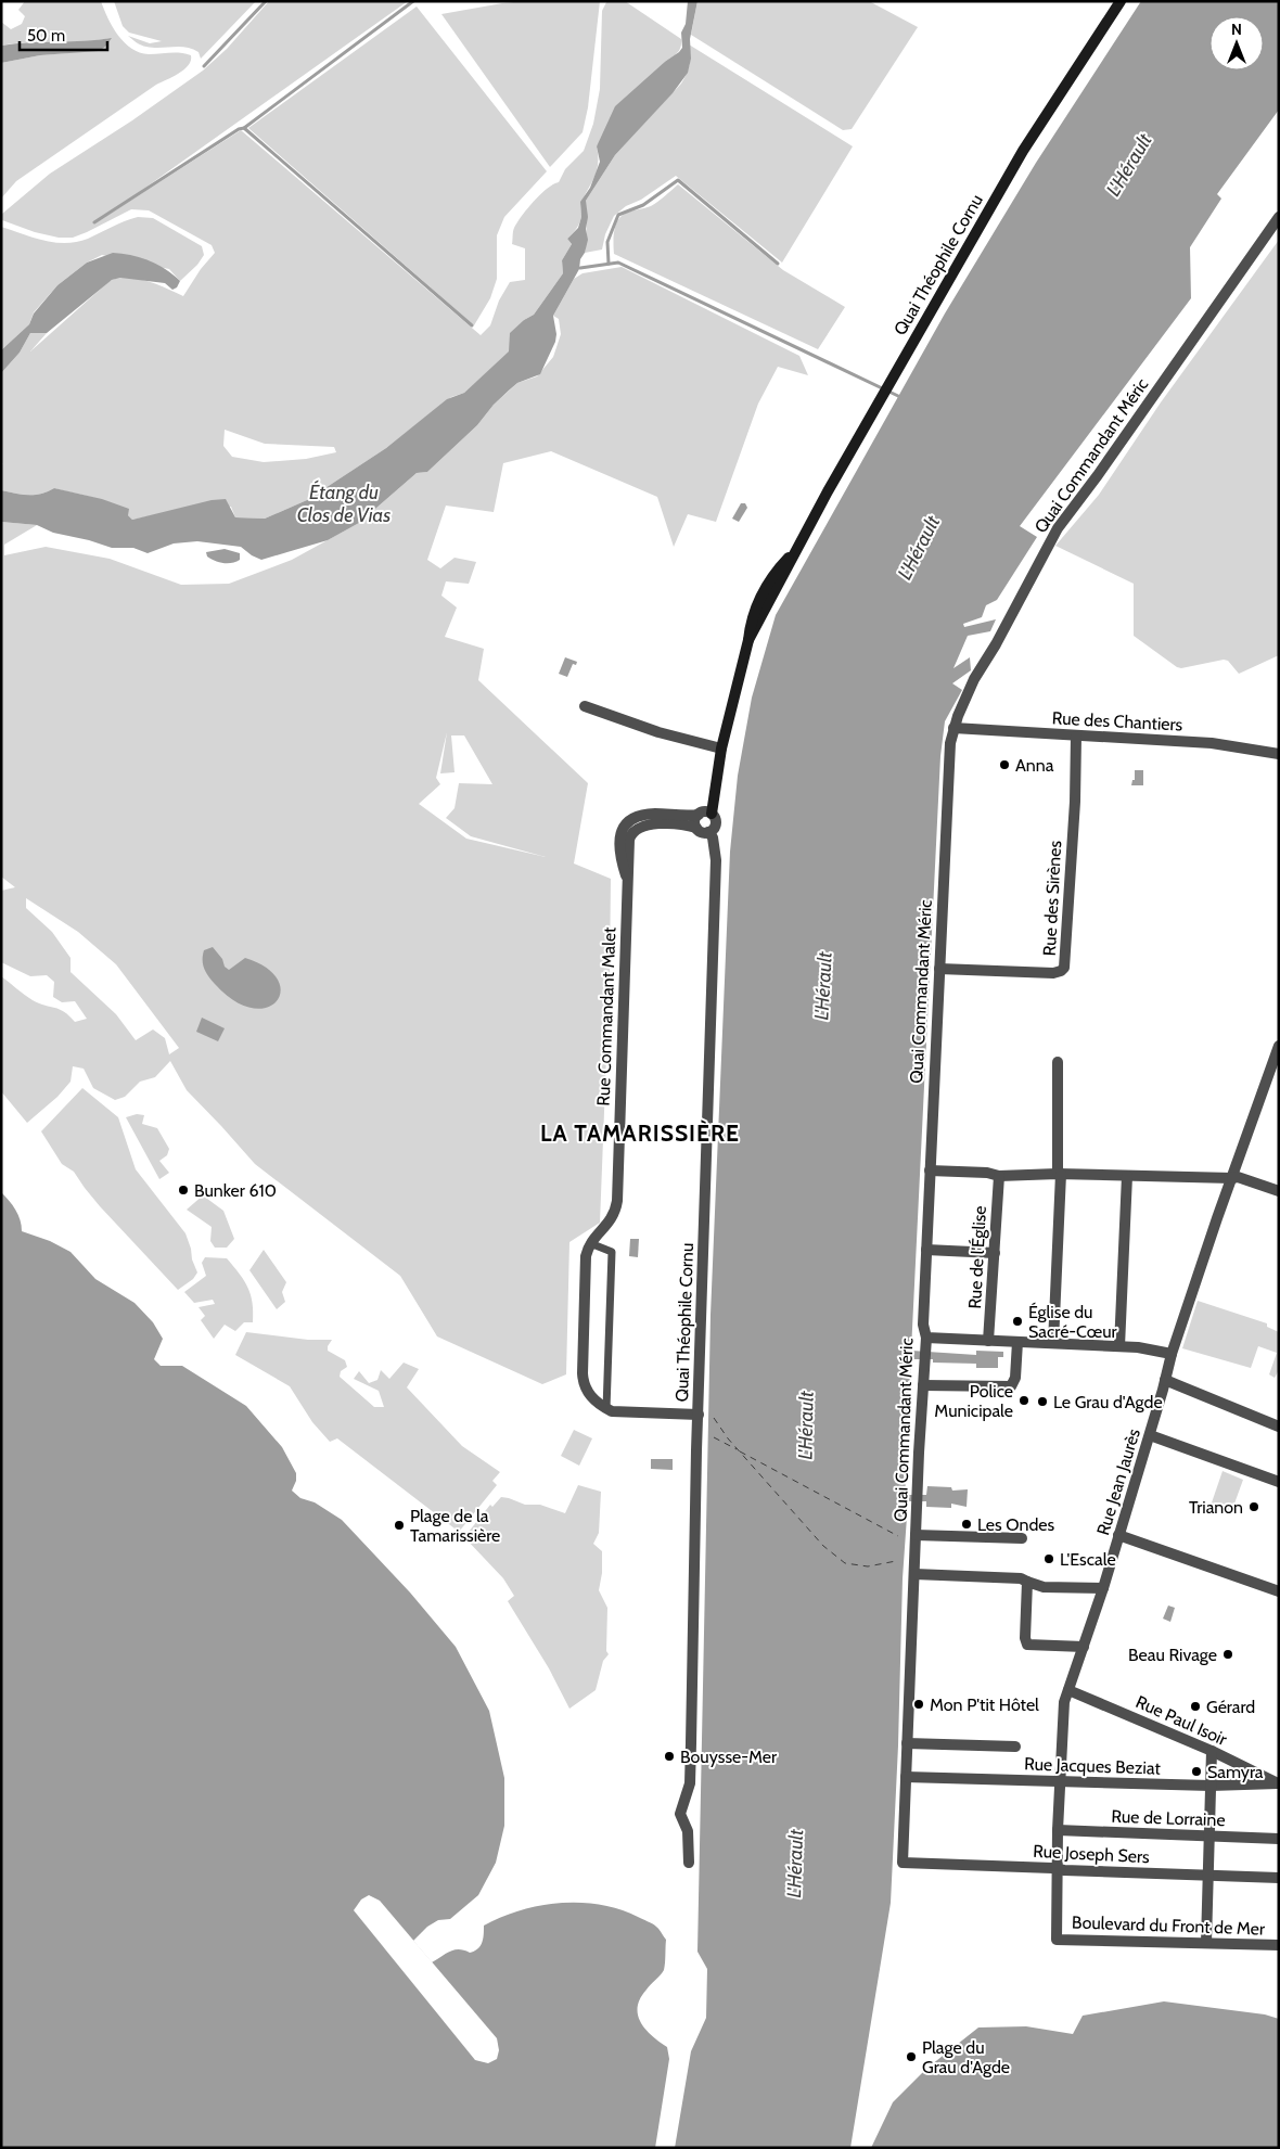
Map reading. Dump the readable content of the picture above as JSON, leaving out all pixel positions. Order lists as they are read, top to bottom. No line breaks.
{"streets":{"main road":["Quai Théophile Cornu"],"street":["Quai Commandant Méric","Rue des Chantiers","Rue des Sirènes","Rue Commandant Malet","Rue de l'Église","Rue Jean Jaurès","Rue Paul Isoir","Rue Jacques Beziat","Rue de Lorraine","Rue Joseph Sers","Boulevard du Front de Mer"]},"crossings":[["Quai Théophile Cornu","Rue Commandant Malet"],["Quai Commandant Méric","Rue des Chantiers"],["Quai Commandant Méric","Rue des Sirènes"],["Quai Commandant Méric","Rue Jacques Beziat"],["Quai Commandant Méric","Rue Joseph Sers"],["Rue des Chantiers","Rue des Sirènes"],["Rue Jean Jaurès","Rue Paul Isoir"],["Rue Jean Jaurès","Rue Jacques Beziat"],["Rue Jean Jaurès","Rue de Lorraine"],["Rue Jean Jaurès","Rue Joseph Sers"],["Rue Jean Jaurès","Boulevard du Front de Mer"],["Rue Paul Isoir","Rue Jacques Beziat"]],"districts":["LA TAMARISSIÈRE"],"water":["L'Hérault","Étang du Clos de Vias"],"places":["Anna","Bunker 610","Église du Sacré-Cœur","Police Municipale","Le Grau d'Agde","Trianon","Les Ondes","Plage de la Tamarissière","L'Escale","Beau Rivage","Mon P'tit Hôtel","Gérard","Bouysse-Mer","Samyra","Plage du Grau d'Agde"],"scale_bar":"50 m","north":"top"}
